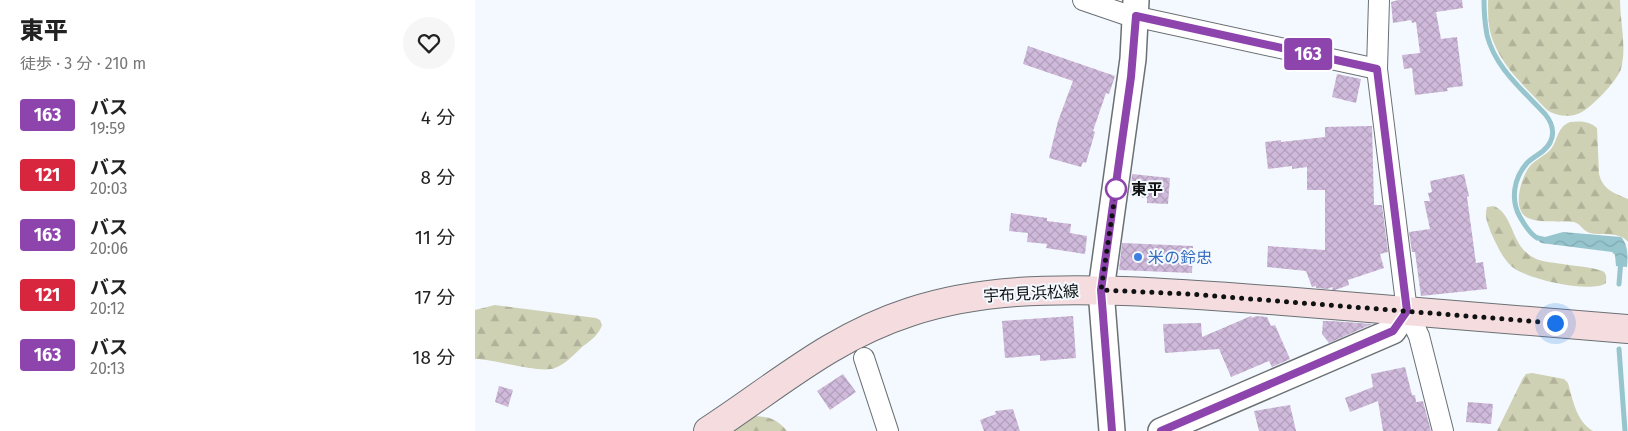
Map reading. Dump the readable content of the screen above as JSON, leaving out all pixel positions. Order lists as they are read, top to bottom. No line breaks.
{"streets":{"main road":["宇布見浜松線"]},"places":["東平","米の鈴忠"],"lines":["bus line 163"],"page":{"heading":["東平","徒歩 · 3 分 · 210 m"],"on_map":"163","list":[{"mark":"163","name":"バス","note":"19:59","value":"4 分"},{"mark":"121","name":"バス","note":"20:03","value":"8 分"},{"mark":"163","name":"バス","note":"20:06","value":"11 分"},{"mark":"121","name":"バス","note":"20:12","value":"17 分"},{"mark":"163","name":"バス","note":"20:13","value":"18 分"}]}}
